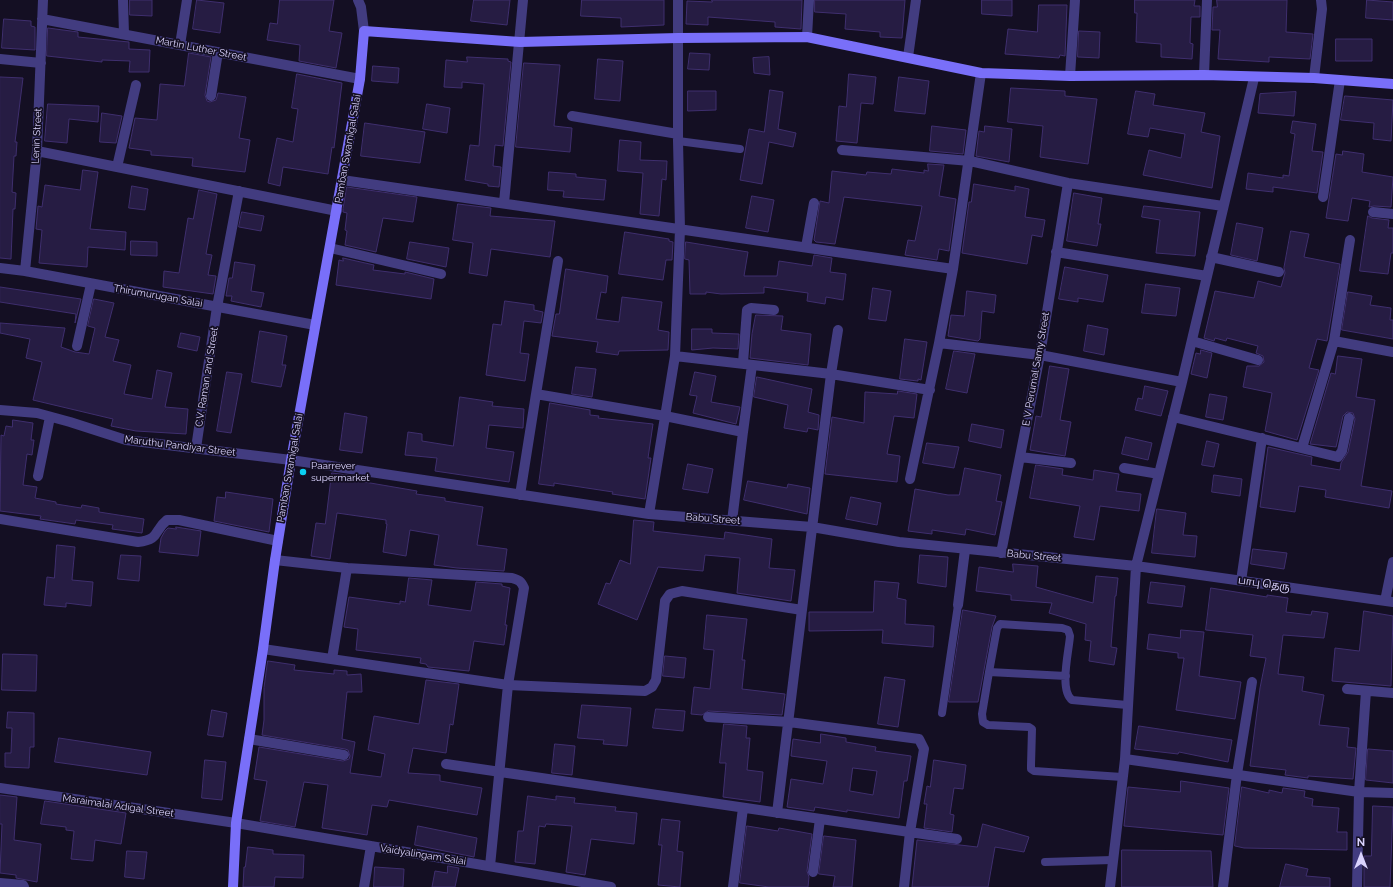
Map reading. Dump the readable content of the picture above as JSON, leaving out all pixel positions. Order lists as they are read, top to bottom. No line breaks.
{"streets":{"street":["Martin Luther Street","Lenin Street","Pamban Swamigal Salai","Thirumurugan Salai","E V Perumal Samy Street","C.V. Raman 2nd Street","Maruthu Pandiyar Street","Babu Street","பாபு தெரு","Maraimalai Adigal Street","Vaidyalingam Salai"]},"crossings":[["Martin Luther Street","Lenin Street"],["Martin Luther Street","Pamban Swamigal Salai"],["Lenin Street","Thirumurugan Salai"],["Pamban Swamigal Salai","Thirumurugan Salai"],["Pamban Swamigal Salai","Maruthu Pandiyar Street"],["Pamban Swamigal Salai","Babu Street"],["Pamban Swamigal Salai","Maraimalai Adigal Street"],["Pamban Swamigal Salai","Vaidyalingam Salai"],["Thirumurugan Salai","C.V. Raman 2nd Street"],["E V Perumal Samy Street","Babu Street"],["C.V. Raman 2nd Street","Maruthu Pandiyar Street"],["Maruthu Pandiyar Street","Babu Street"],["Babu Street","பாபு தெரு"],["Maraimalai Adigal Street","Vaidyalingam Salai"]],"places":["Paarrever supermarket"],"north":"top"}
